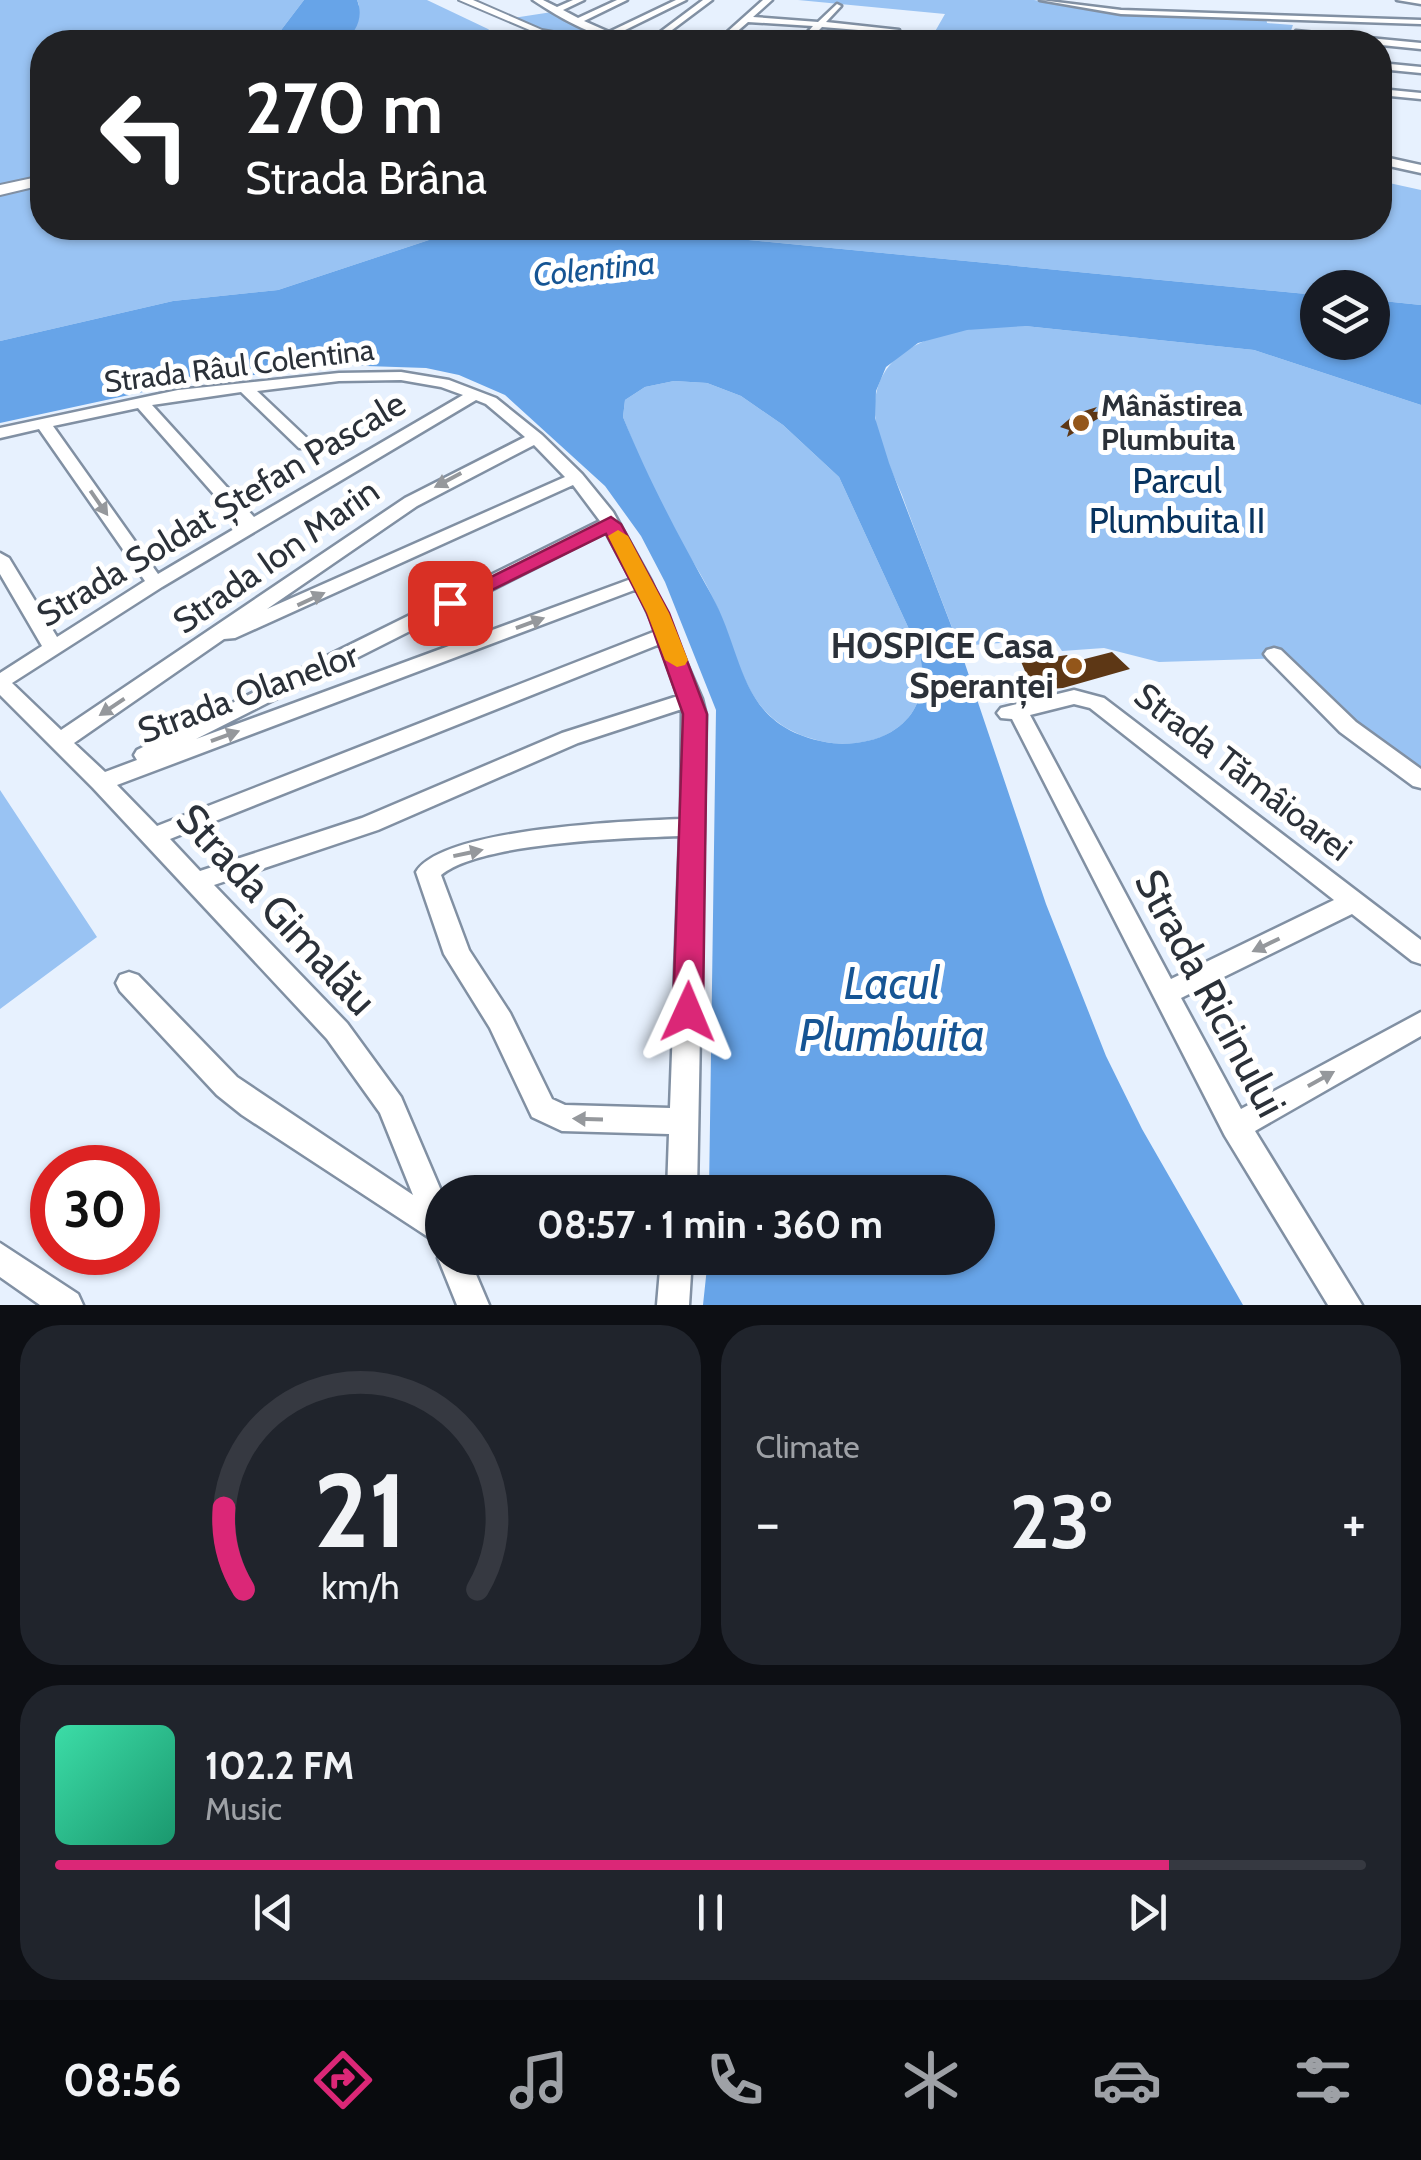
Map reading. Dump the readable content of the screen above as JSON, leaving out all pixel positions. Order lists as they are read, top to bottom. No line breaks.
{"streets":{"street":["Strada Râul Colentina","Strada Soldat Ștefan Pascale","Strada Ion Marin","Strada Olanelor","Strada Tămâioarei","Strada Gimalău","Strada Ricinului"]},"crossings":[["Strada Râul Colentina","Strada Soldat Ștefan Pascale"],["Strada Râul Colentina","Strada Ion Marin"],["Strada Râul Colentina","Strada Olanelor"],["Strada Soldat Ștefan Pascale","Strada Gimalău"],["Strada Ion Marin","Strada Gimalău"],["Strada Olanelor","Strada Gimalău"],["Strada Tămâioarei","Strada Ricinului"]],"water":["Colentina","Lacul Plumbuita"],"parks":["Parcul Plumbuita II"],"places":["Mânăstirea Plumbuita","HOSPICE Casa Speranței"],"page":{"turn":["270 m","Strada Brâna"],"limit":"30","trip":"08:57 · 1 min · 360 m","tile":"Climate","heat":["−","23°","+"],"song":["102.2 FM","Music"],"tabs":"08:56","gauge":["21","km/h"]}}
